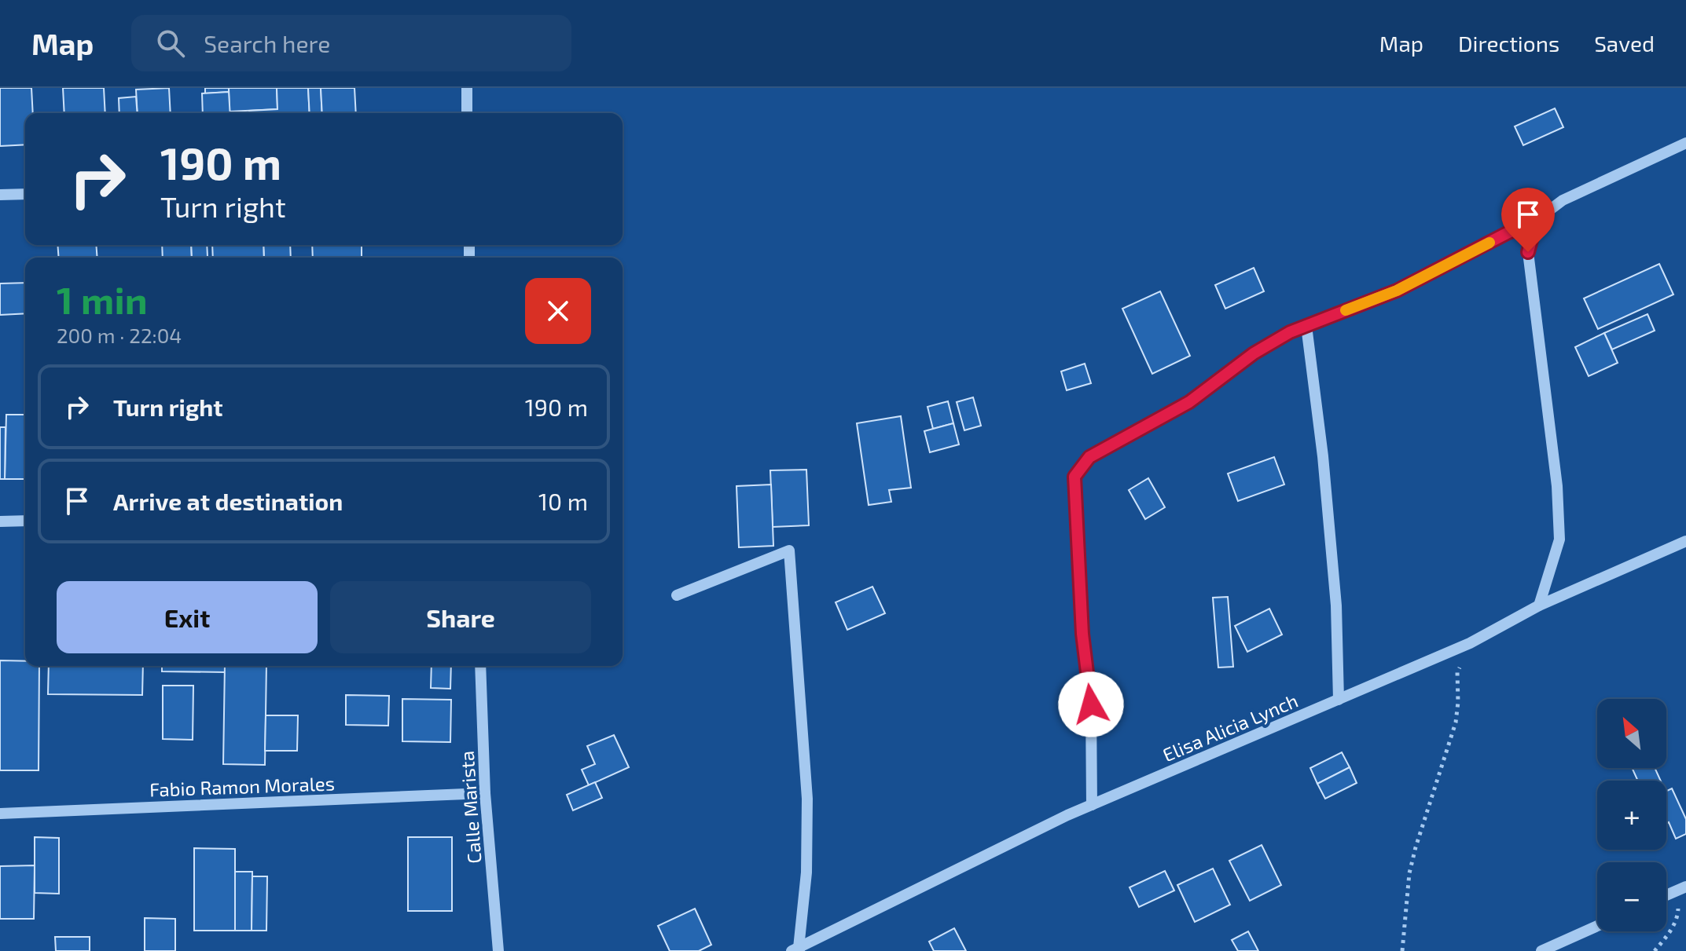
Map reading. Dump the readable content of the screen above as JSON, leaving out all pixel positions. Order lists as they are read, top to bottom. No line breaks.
{"streets":{"street":["Elisa Alicia Lynch","Fabio Ramon Morales","Calle Marista"]},"crossings":[["Fabio Ramon Morales","Calle Marista"]],"north":"top left","page":{"header":"Map","search":"Search here","nav":["Map","Directions","Saved"],"turn":["190 m","Turn right"],"heading":["1 min","200 m · 22:04"],"list":[{"name":"Turn right","value":"190 m"},{"name":"Arrive at destination","value":"10 m"}],"buttons":["Exit","Share"],"map_buttons":["+","−"]}}
